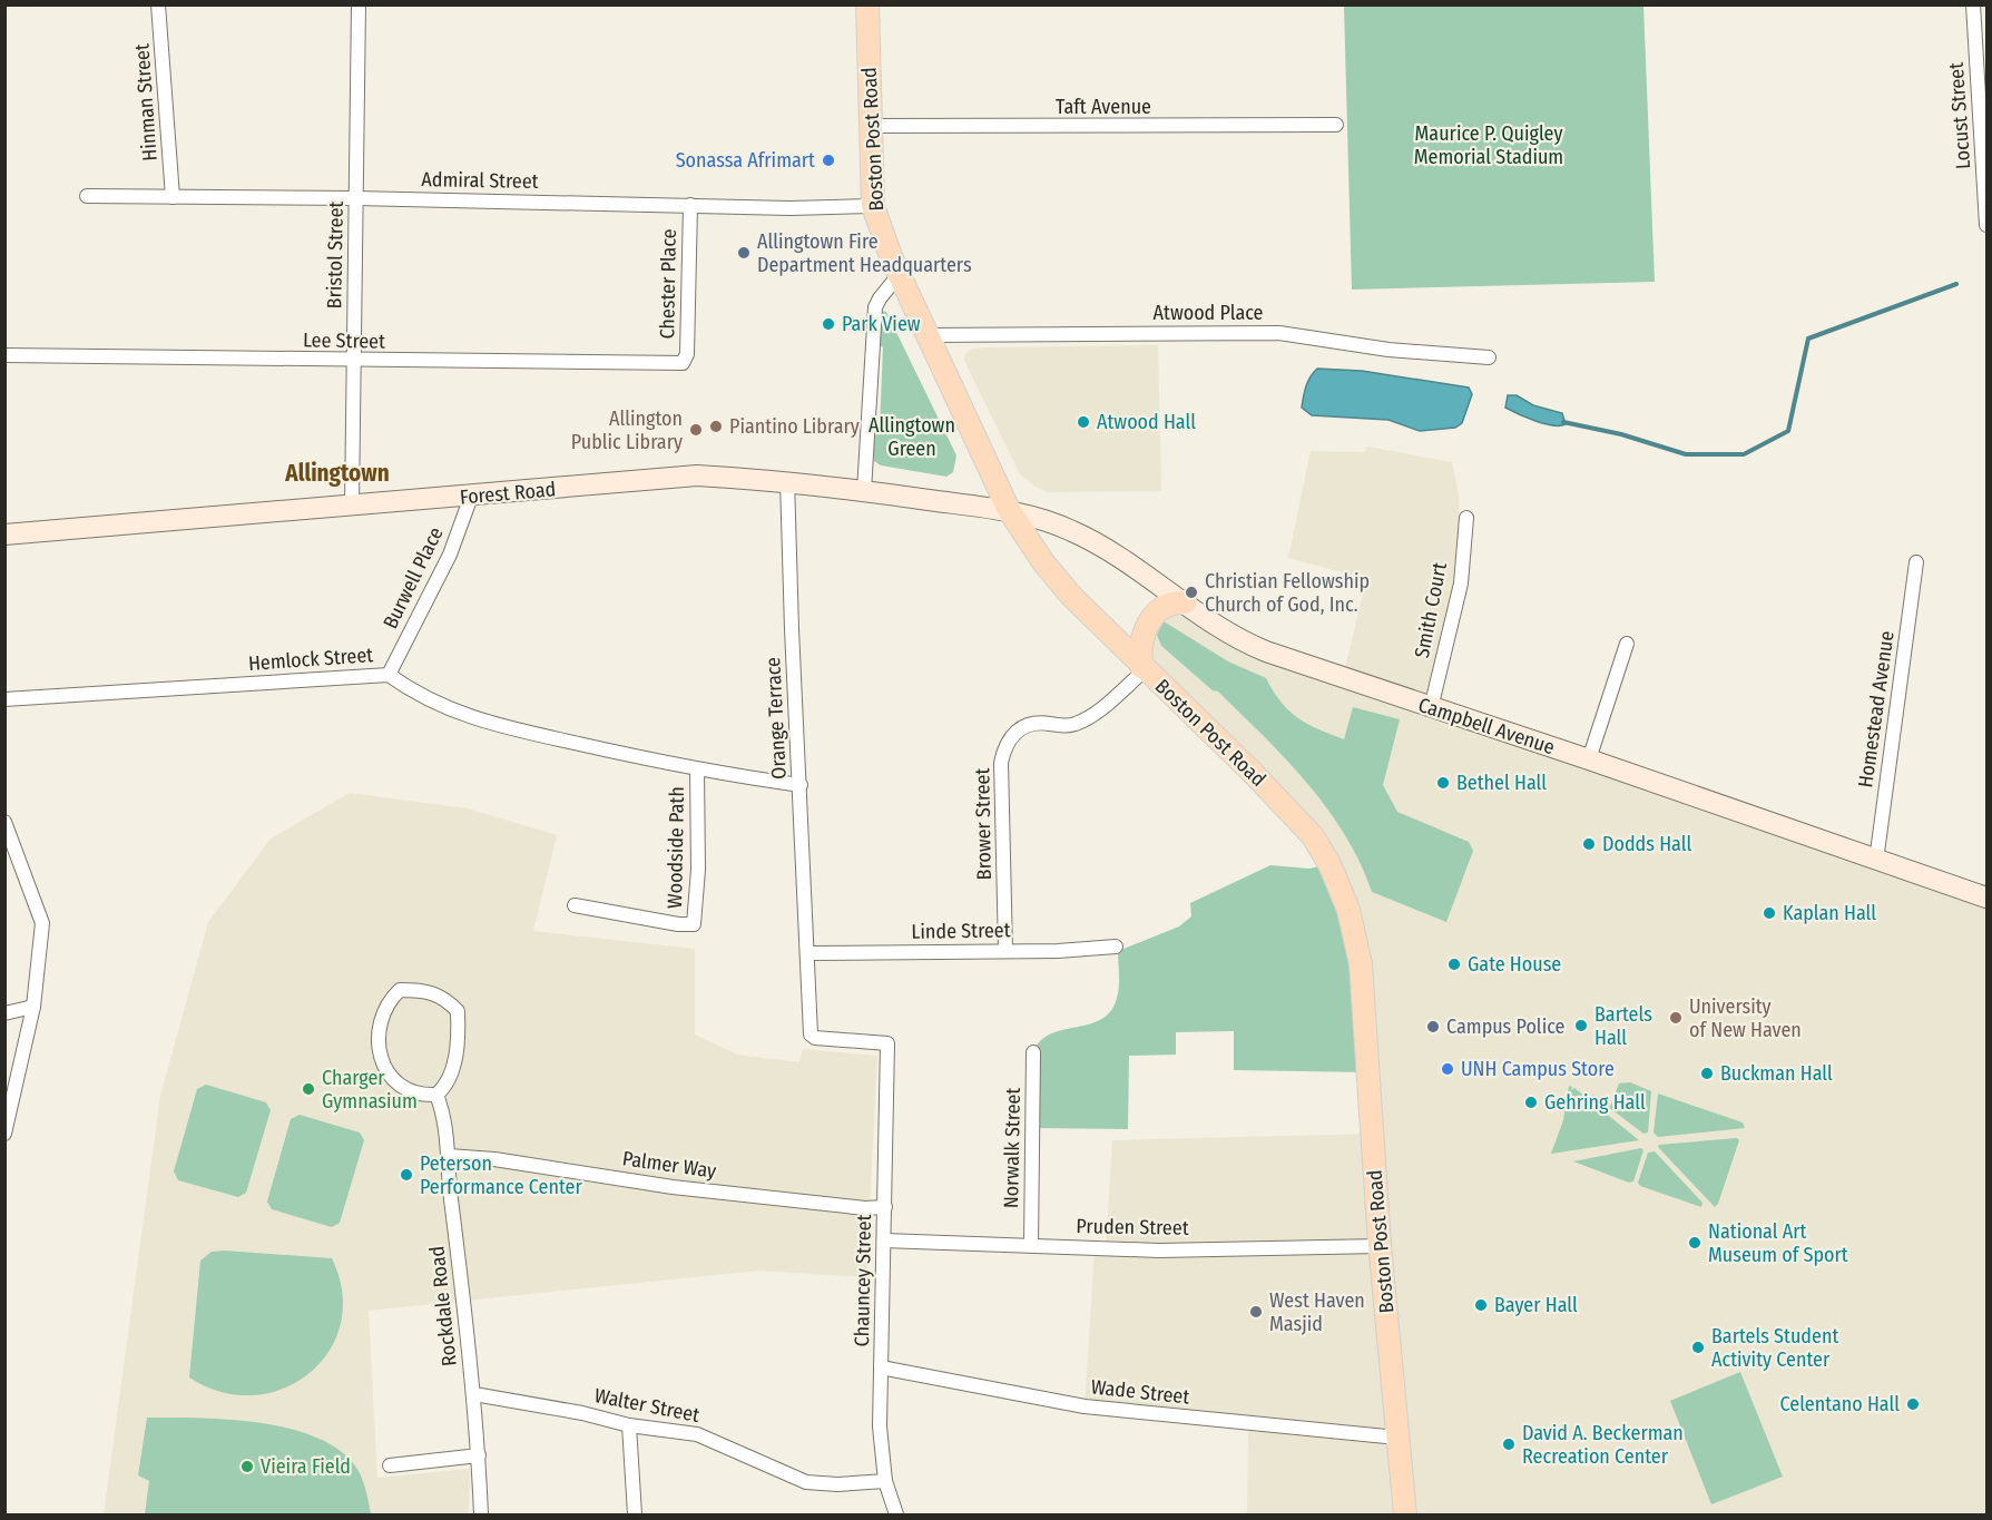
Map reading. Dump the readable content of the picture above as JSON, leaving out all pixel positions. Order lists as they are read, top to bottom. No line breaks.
{"streets":{"main road":["Boston Post Road","Forest Road","Campbell Avenue"],"street":["Hinman Street","Taft Avenue","Locust Street","Admiral Street","Bristol Street","Chester Place","Atwood Place","Lee Street","Burwell Place","Smith Court","Hemlock Street","Homestead Avenue","Orange Terrace","Brower Street","Woodside Path","Linde Street","Norwalk Street","Palmer Way","Pruden Street","Chauncey Street","Rockdale Road","Wade Street","Walter Street"]},"crossings":[["Hinman Street","Admiral Street"],["Taft Avenue","Boston Post Road"],["Boston Post Road","Admiral Street"],["Boston Post Road","Atwood Place"],["Boston Post Road","Forest Road"],["Boston Post Road","Campbell Avenue"],["Boston Post Road","Brower Street"],["Boston Post Road","Pruden Street"],["Boston Post Road","Wade Street"],["Admiral Street","Bristol Street"],["Admiral Street","Chester Place"],["Bristol Street","Lee Street"],["Bristol Street","Forest Road"],["Chester Place","Lee Street"],["Forest Road","Burwell Place"],["Forest Road","Orange Terrace"],["Forest Road","Campbell Avenue"],["Burwell Place","Hemlock Street"],["Smith Court","Campbell Avenue"],["Hemlock Street","Orange Terrace"],["Hemlock Street","Woodside Path"],["Homestead Avenue","Campbell Avenue"],["Orange Terrace","Linde Street"],["Orange Terrace","Chauncey Street"],["Brower Street","Linde Street"],["Linde Street","Chauncey Street"],["Norwalk Street","Pruden Street"],["Palmer Way","Chauncey Street"],["Palmer Way","Rockdale Road"],["Pruden Street","Chauncey Street"],["Chauncey Street","Wade Street"],["Chauncey Street","Walter Street"],["Rockdale Road","Walter Street"]],"districts":["Allingtown"],"parks":["Maurice P. Quigley Memorial Stadium","Allingtown Green"],"places":["Sonassa Afrimart","Allingtown Fire Department Headquarters","Park View","Atwood Hall","Piantino Library","Allington Public Library","Christian Fellowship Church of God, Inc.","Bethel Hall","Dodds Hall","Kaplan Hall","Gate House","University of New Haven","Bartels Hall","Campus Police","UNH Campus Store","Buckman Hall","Charger Gymnasium","Gehring Hall","Peterson Performance Center","National Art Museum of Sport","Bayer Hall","West Haven Masjid","Bartels Student Activity Center","Celentano Hall","David A. Beckerman Recreation Center","Vieira Field"]}
